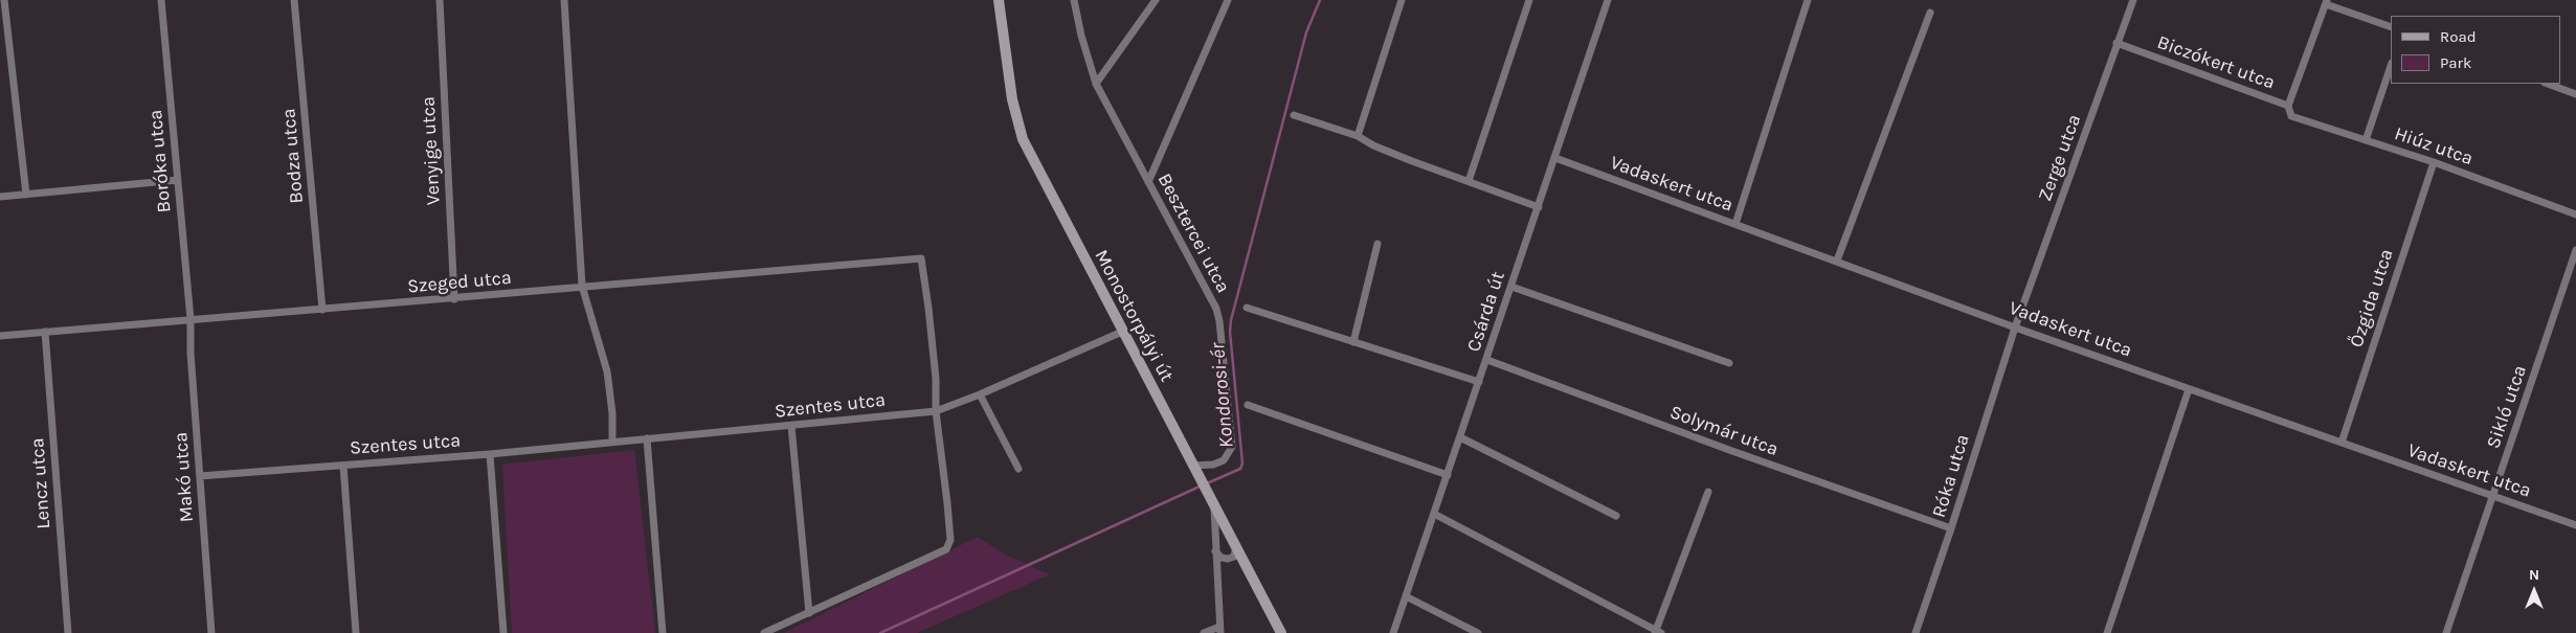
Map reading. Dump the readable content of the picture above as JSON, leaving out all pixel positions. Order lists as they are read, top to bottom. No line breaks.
{"streets":{"street":["Biczókert utca","Hiúz utca","Venyige utca","Bodza utca","Zerge utca","Boróka utca","Vadaskert utca","Besztercei utca","Szeged utca","Őzgida utca","Csárda út","Monostorpályi út","Szentes utca","Sikló utca","Solymár utca","Róka utca","Makó utca","Lencz utca"]},"crossings":[["Biczókert utca","Hiúz utca"],["Biczókert utca","Zerge utca"],["Hiúz utca","Őzgida utca"],["Venyige utca","Szeged utca"],["Bodza utca","Szeged utca"],["Zerge utca","Vadaskert utca"],["Zerge utca","Róka utca"],["Boróka utca","Szeged utca"],["Boróka utca","Makó utca"],["Vadaskert utca","Őzgida utca"],["Vadaskert utca","Csárda út"],["Vadaskert utca","Sikló utca"],["Vadaskert utca","Róka utca"],["Besztercei utca","Monostorpályi út"],["Szeged utca","Szentes utca"],["Szeged utca","Makó utca"],["Szeged utca","Lencz utca"],["Csárda út","Solymár utca"],["Monostorpályi út","Szentes utca"],["Szentes utca","Makó utca"],["Solymár utca","Róka utca"]],"water":["Kondorosi-ér"],"legend":["Road","Park"],"north":"top"}
